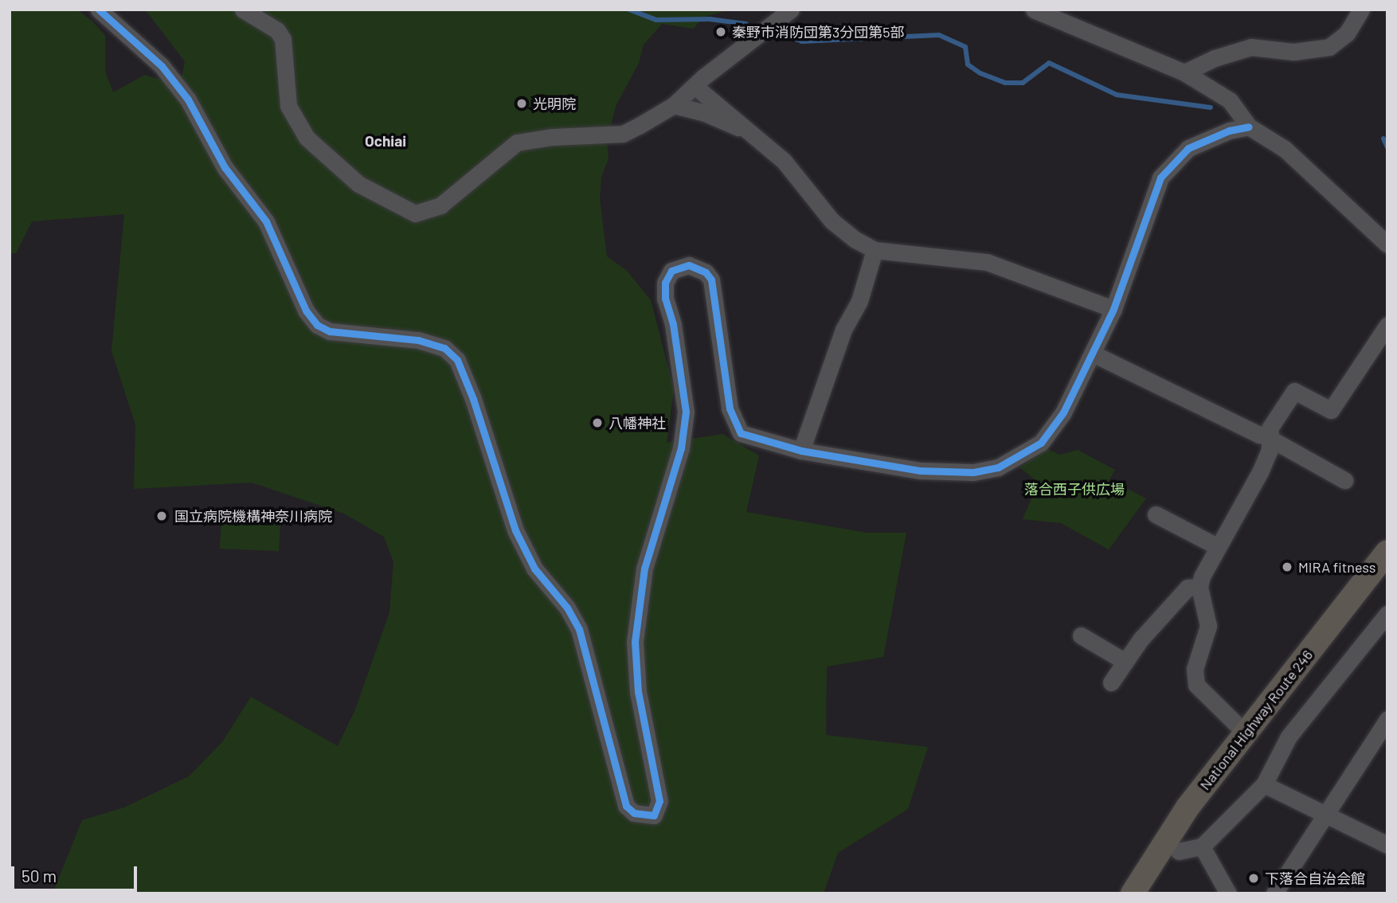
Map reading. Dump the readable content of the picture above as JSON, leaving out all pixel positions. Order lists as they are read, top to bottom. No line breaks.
{"streets":{"highway":["National Highway Route 246"]},"districts":["Ochiai"],"parks":["落合西子供広場"],"places":["秦野市消防団第3分団第5部","光明院","八幡神社","国立病院機構神奈川病院","MIRA fitness","下落合自治会館"],"scale_bar":"50 m"}
